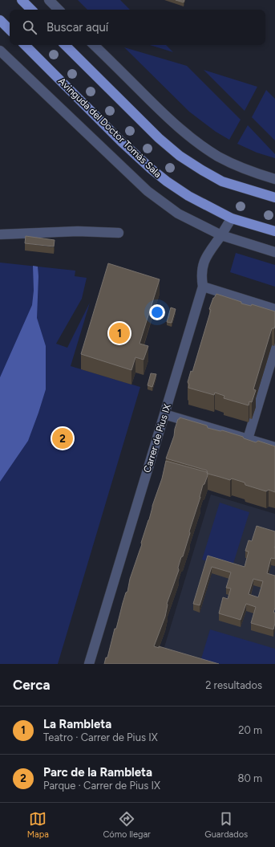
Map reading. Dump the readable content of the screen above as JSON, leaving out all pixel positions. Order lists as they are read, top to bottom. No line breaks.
{"streets":{"main road":["Avinguda del Doctor Tomàs Sala"],"street":["Carrer de Pius IX"]},"crossings":[["Avinguda del Doctor Tomàs Sala","Carrer de Pius IX"]],"page":{"search":"Buscar aquí","pins":["1","2"],"heading":["Cerca","2 resultados"],"list":[{"mark":"1","name":"La Rambleta","note":"Teatro · Carrer de Pius IX","value":"20 m"},{"mark":"2","name":"Parc de la Rambleta","note":"Parque · Carrer de Pius IX","value":"80 m"}],"nav":["Mapa","Cómo llegar","Guardados"]}}
